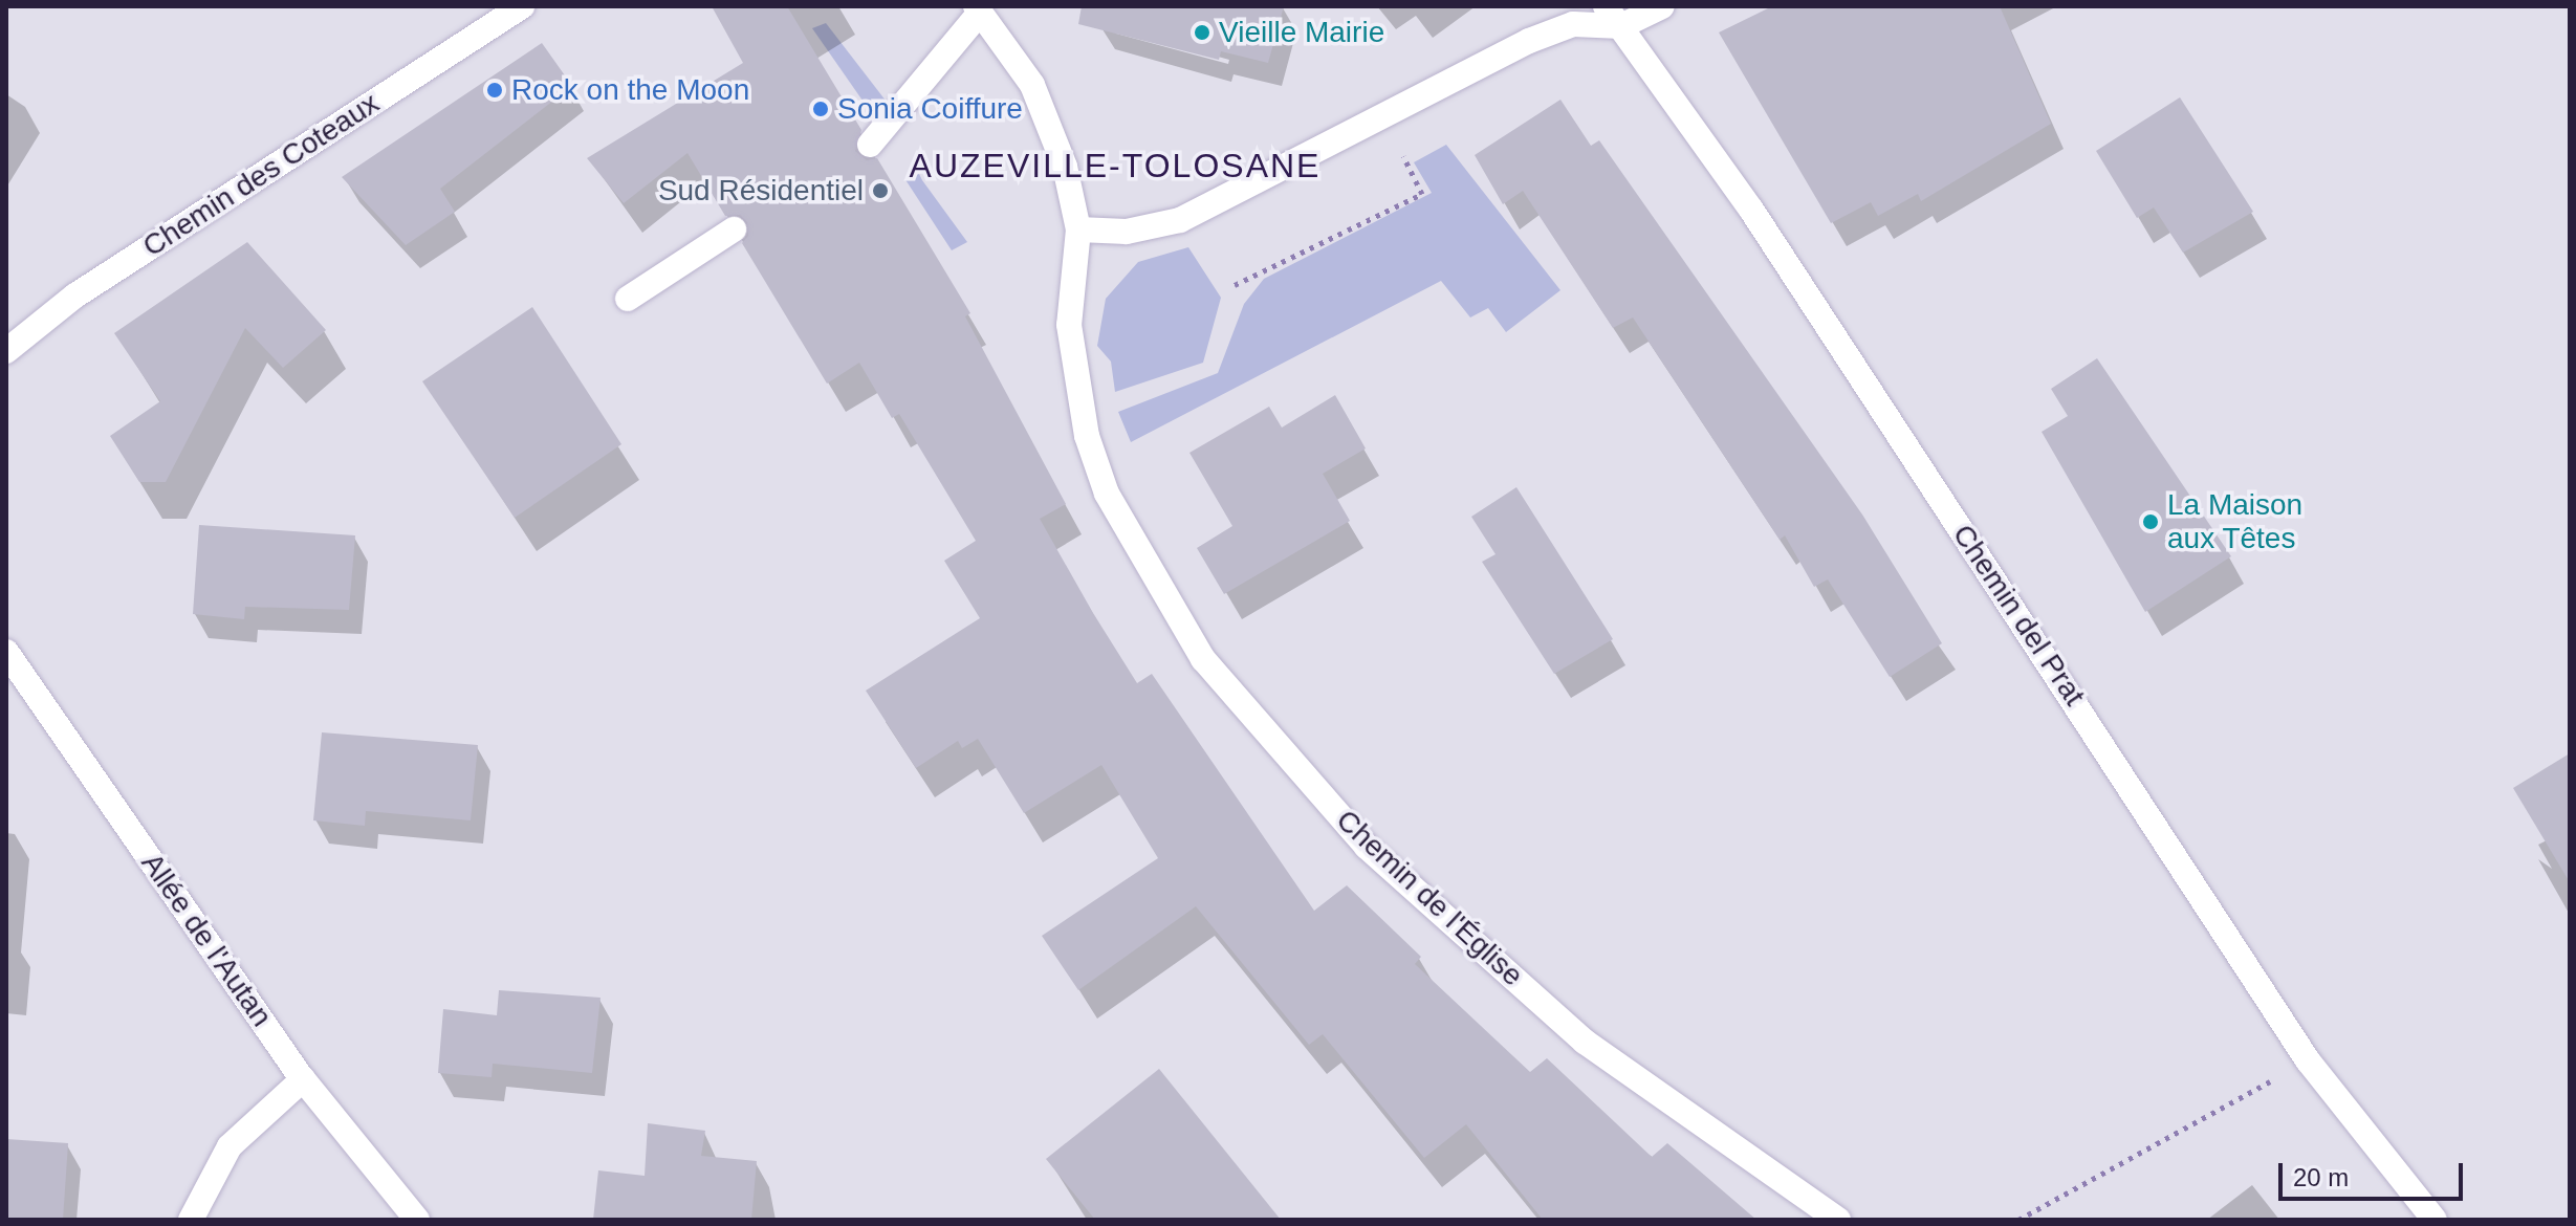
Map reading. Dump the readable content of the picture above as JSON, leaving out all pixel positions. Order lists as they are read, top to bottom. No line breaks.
{"streets":{"street":["Chemin des Coteaux","Chemin del Prat","Chemin de l'Église","Allée de l'Autan"]},"districts":["AUZEVILLE-TOLOSANE"],"places":["Vieille Mairie","Rock on the Moon","Sonia Coiffure","Sud Résidentiel","La Maison aux Têtes"],"scale_bar":"20 m"}
